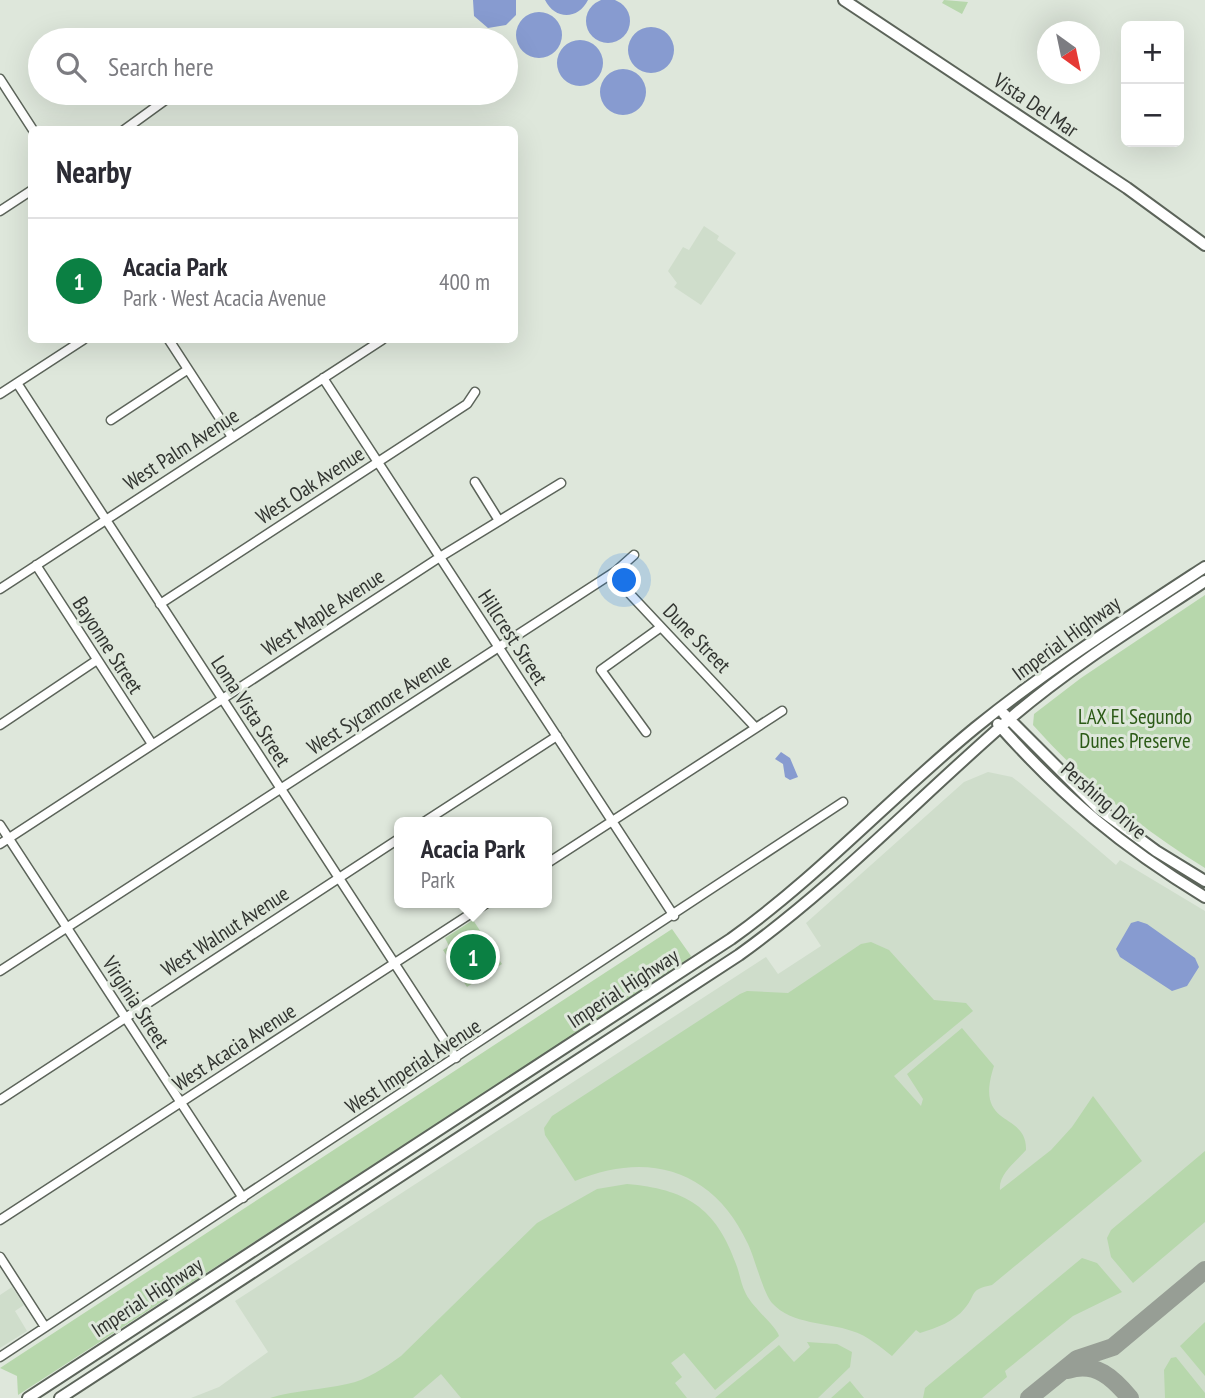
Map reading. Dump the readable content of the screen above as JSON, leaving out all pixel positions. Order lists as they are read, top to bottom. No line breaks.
{"streets":{"main road":["Vista Del Mar","Imperial Highway","Pershing Drive"],"street":["West Palm Avenue","West Oak Avenue","West Maple Avenue","Hillcrest Street","Dune Street","Bayonne Street","West Sycamore Avenue","Loma Vista Street","West Walnut Avenue","Virginia Street","West Acacia Avenue","West Imperial Avenue"]},"crossings":[["West Palm Avenue","Hillcrest Street"],["West Palm Avenue","Bayonne Street"],["West Palm Avenue","Loma Vista Street"],["West Oak Avenue","Hillcrest Street"],["West Oak Avenue","Loma Vista Street"],["West Maple Avenue","Hillcrest Street"],["West Maple Avenue","Bayonne Street"],["West Maple Avenue","Loma Vista Street"],["West Maple Avenue","Virginia Street"],["Hillcrest Street","West Sycamore Avenue"],["Hillcrest Street","West Imperial Avenue"],["Dune Street","West Sycamore Avenue"],["Imperial Highway","Pershing Drive"],["West Sycamore Avenue","Loma Vista Street"],["West Sycamore Avenue","Virginia Street"],["Loma Vista Street","West Walnut Avenue"],["Loma Vista Street","West Acacia Avenue"],["Loma Vista Street","West Imperial Avenue"],["West Walnut Avenue","Virginia Street"],["Virginia Street","West Acacia Avenue"],["Virginia Street","West Imperial Avenue"]],"parks":["LAX El Segundo Dunes Preserve"],"north":"bottom right","page":{"map_buttons":["+","−"],"search":"Search here","heading":"Nearby","list":[{"mark":"1","name":"Acacia Park","note":"Park · West Acacia Avenue","value":"400 m"}],"popup":["Acacia Park","Park"],"pins":"1"}}
